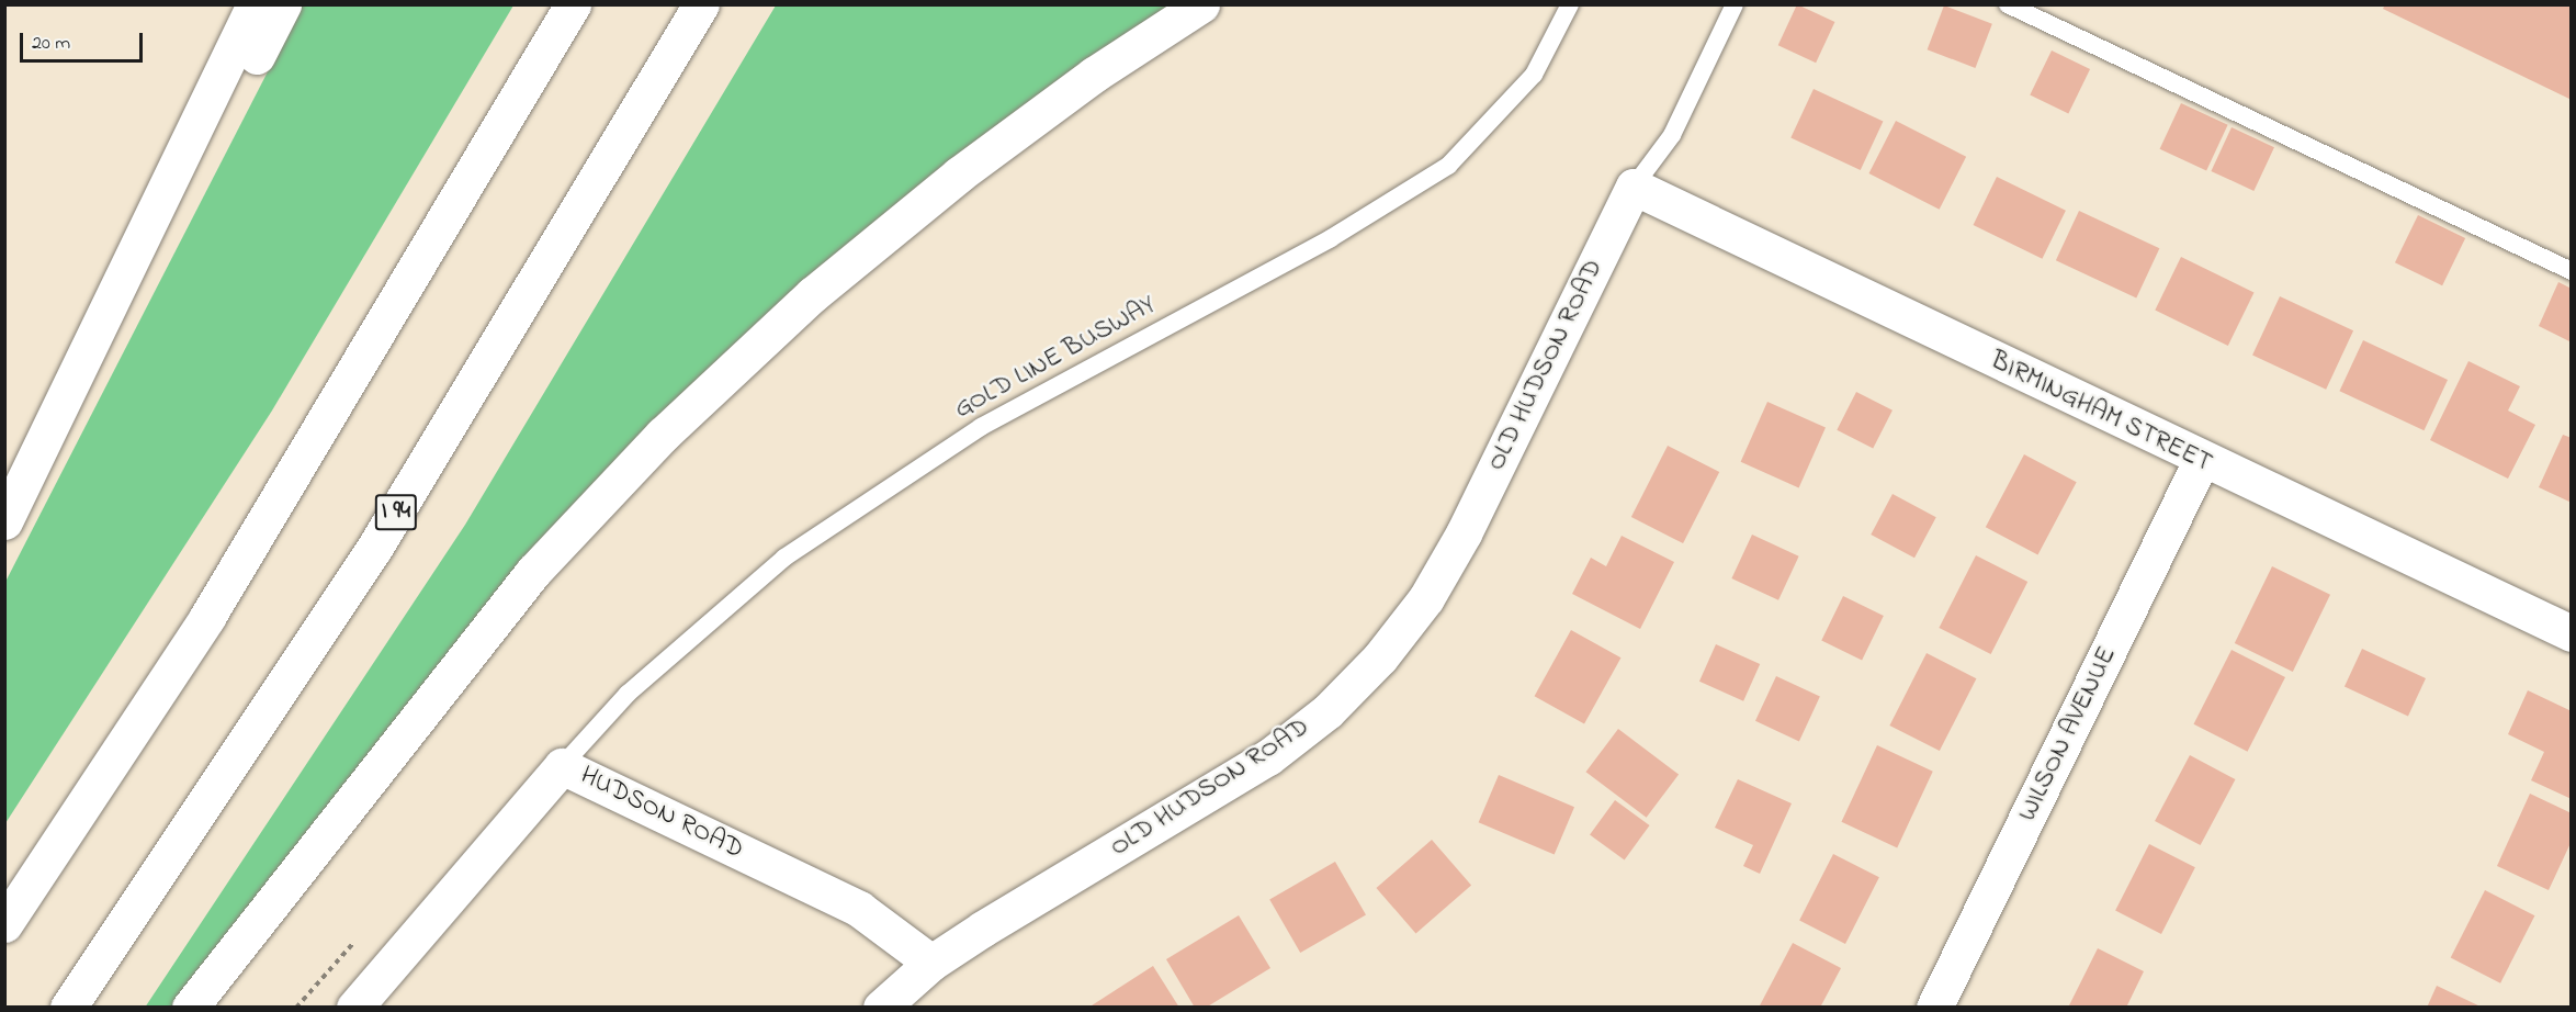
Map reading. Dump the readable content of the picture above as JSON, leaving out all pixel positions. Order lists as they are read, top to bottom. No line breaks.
{"streets":{"main road":["OLD HUDSON ROAD","BIRMINGHAM STREET","I 94","WILSON AVENUE","HUDSON ROAD"],"lane":["GOLD LINE BUSWAY"]},"crossings":[["GOLD LINE BUSWAY","HUDSON ROAD"],["OLD HUDSON ROAD","BIRMINGHAM STREET"],["OLD HUDSON ROAD","HUDSON ROAD"],["BIRMINGHAM STREET","WILSON AVENUE"]],"scale_bar":"20 m"}
